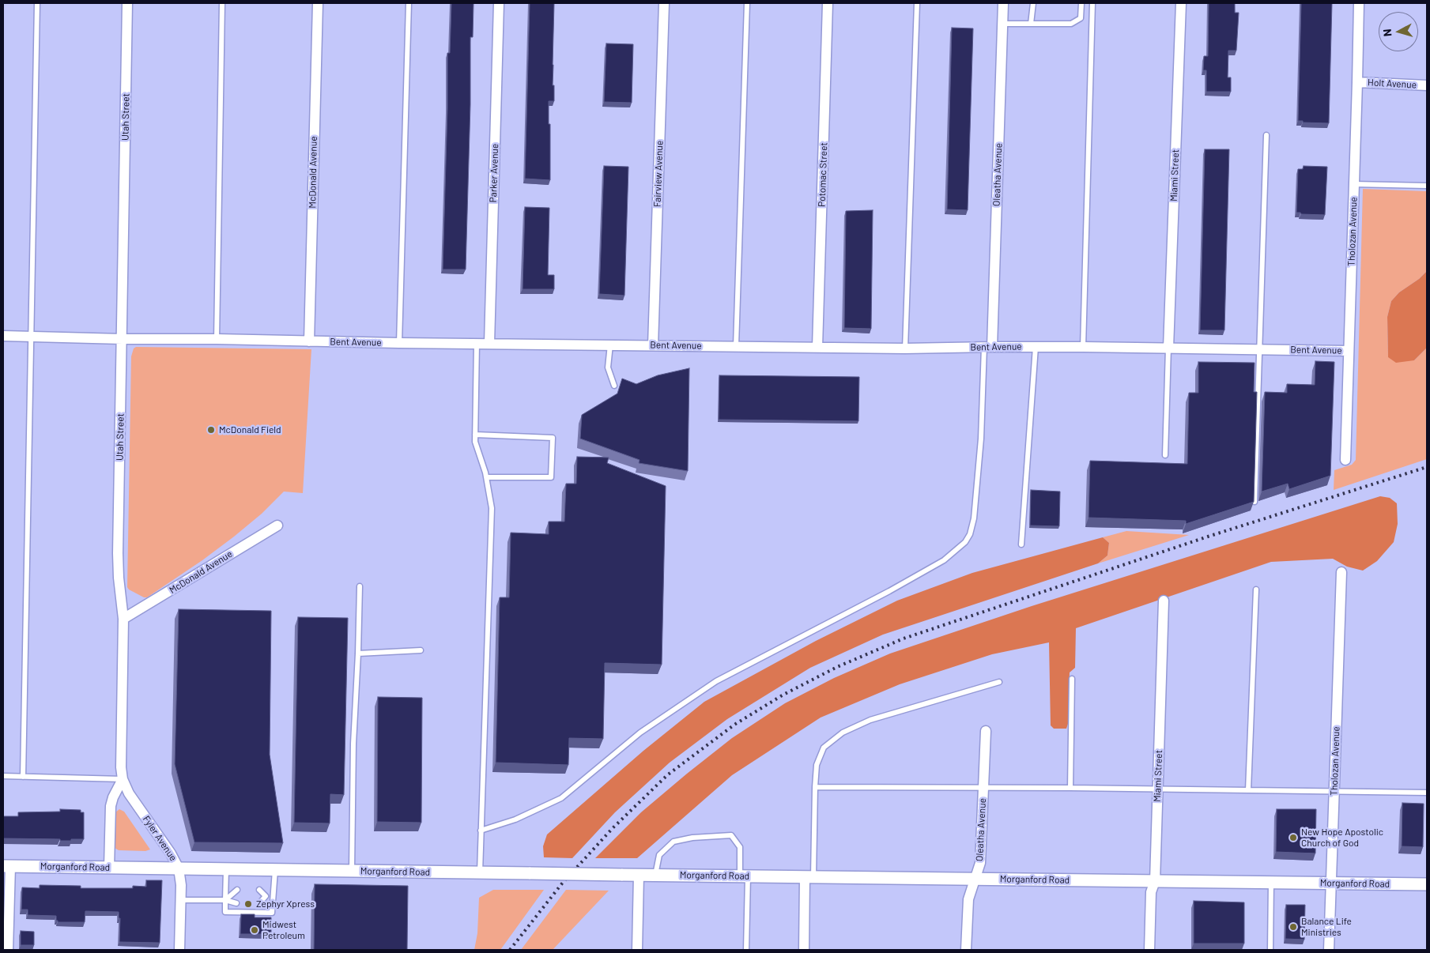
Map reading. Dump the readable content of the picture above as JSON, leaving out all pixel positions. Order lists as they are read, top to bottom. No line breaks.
{"streets":{"street":["Holt Avenue","Utah Street","McDonald Avenue","Parker Avenue","Fairview Avenue","Potomac Street","Oleatha Avenue","Miami Street","Tholozan Avenue","Bent Avenue","Fyler Avenue","Morganford Road"]},"crossings":[["Holt Avenue","Tholozan Avenue"],["Utah Street","McDonald Avenue"],["Utah Street","Bent Avenue"],["Utah Street","Fyler Avenue"],["McDonald Avenue","Bent Avenue"],["Parker Avenue","Bent Avenue"],["Fairview Avenue","Bent Avenue"],["Potomac Street","Bent Avenue"],["Oleatha Avenue","Bent Avenue"],["Oleatha Avenue","Morganford Road"],["Miami Street","Bent Avenue"],["Miami Street","Morganford Road"],["Tholozan Avenue","Bent Avenue"],["Tholozan Avenue","Morganford Road"],["Fyler Avenue","Morganford Road"]],"places":["McDonald Field","New Hope Apostolic Church of God","Zephyr Xpress","Balance Life Ministries","Midwest Petroleum"],"north":"left"}
